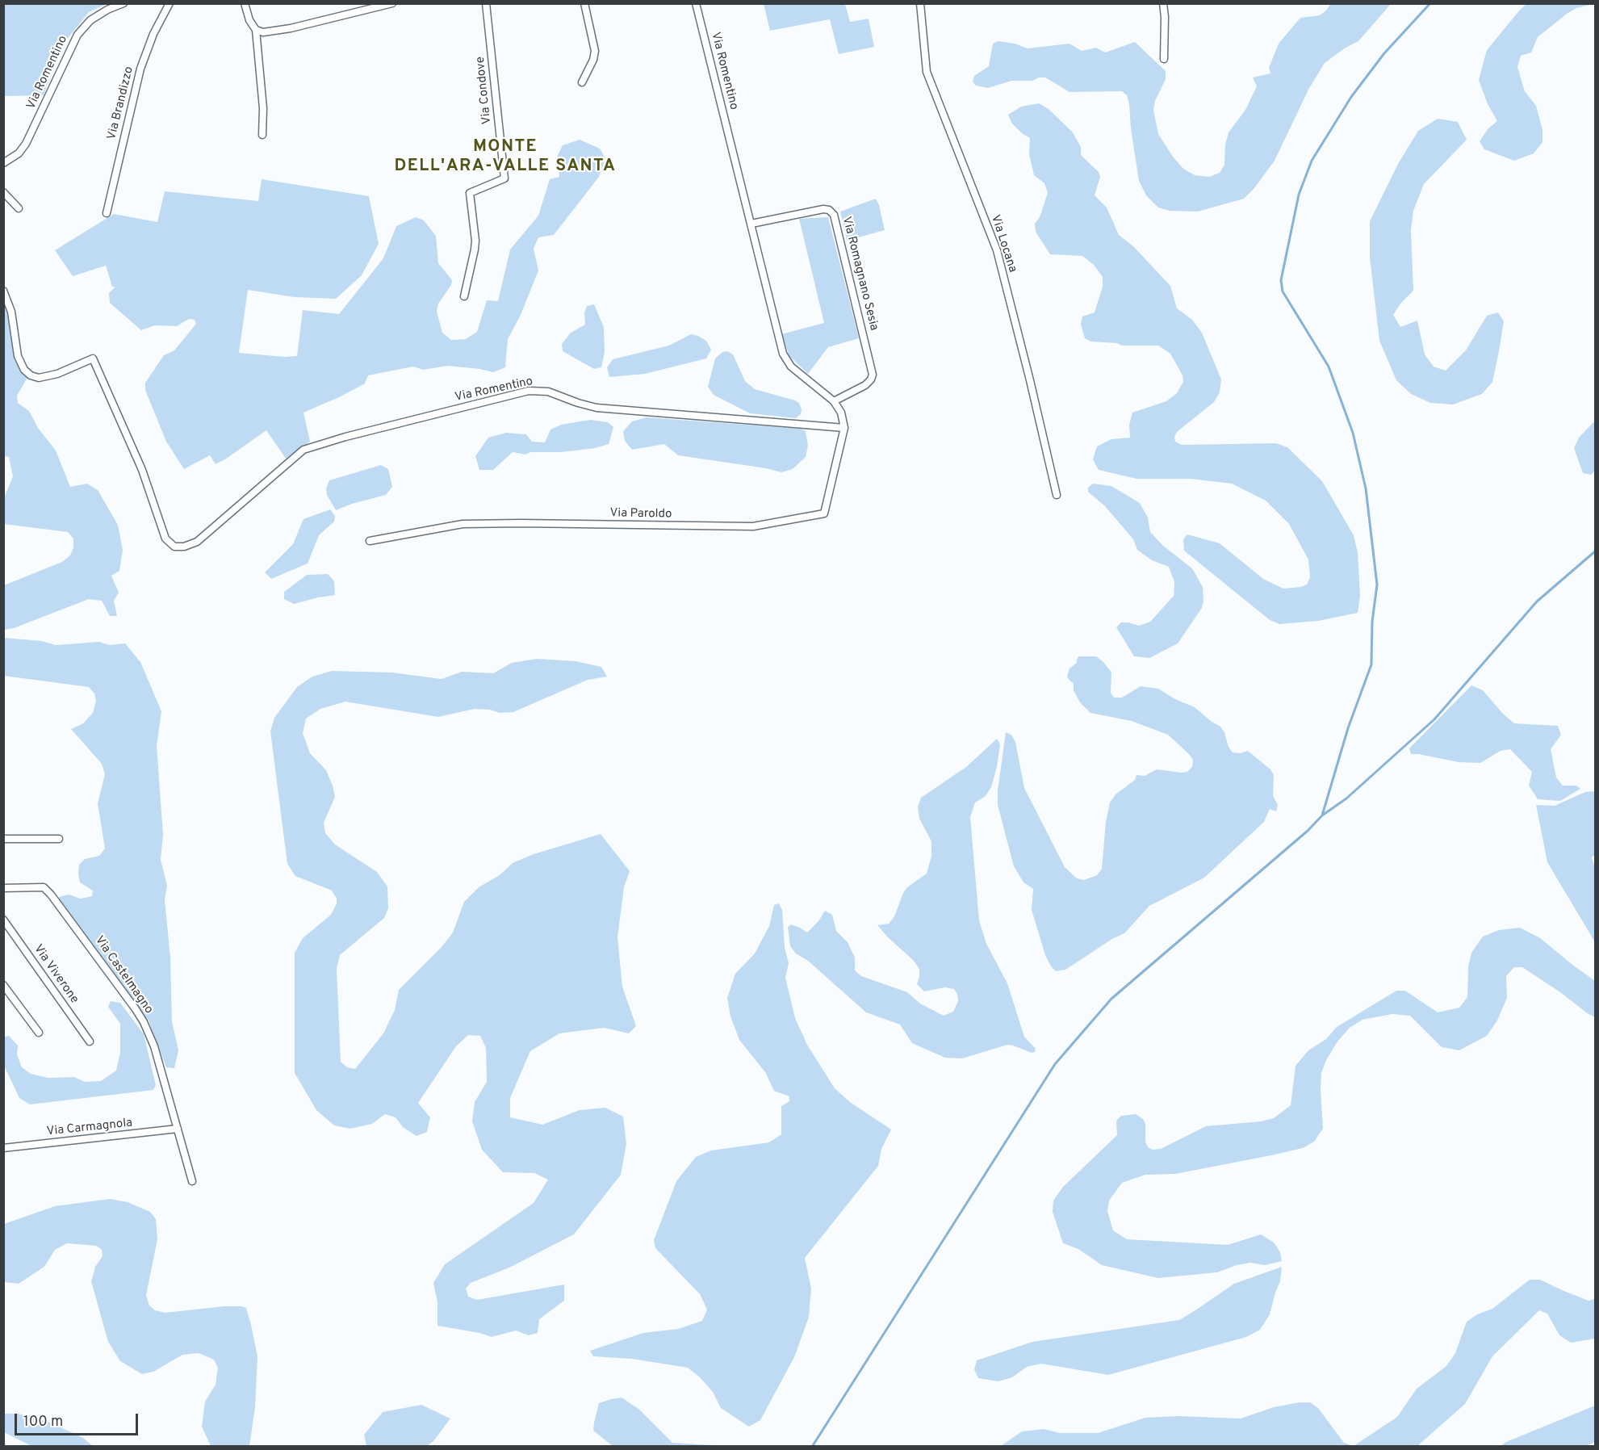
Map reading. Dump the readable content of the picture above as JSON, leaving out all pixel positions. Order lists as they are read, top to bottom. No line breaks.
{"streets":{"street":["Via Romentino","Via Condove","Via Brandizzo","Via Locana","Via Romagnano Sesia","Via Paroldo","Via Viverone","Via Castelmagno","Via Carmagnola"]},"crossings":[["Via Romentino","Via Romagnano Sesia"],["Via Romentino","Via Paroldo"],["Via Castelmagno","Via Carmagnola"]],"districts":["MONTE DELL'ARA-VALLE SANTA"],"scale_bar":"100 m"}
